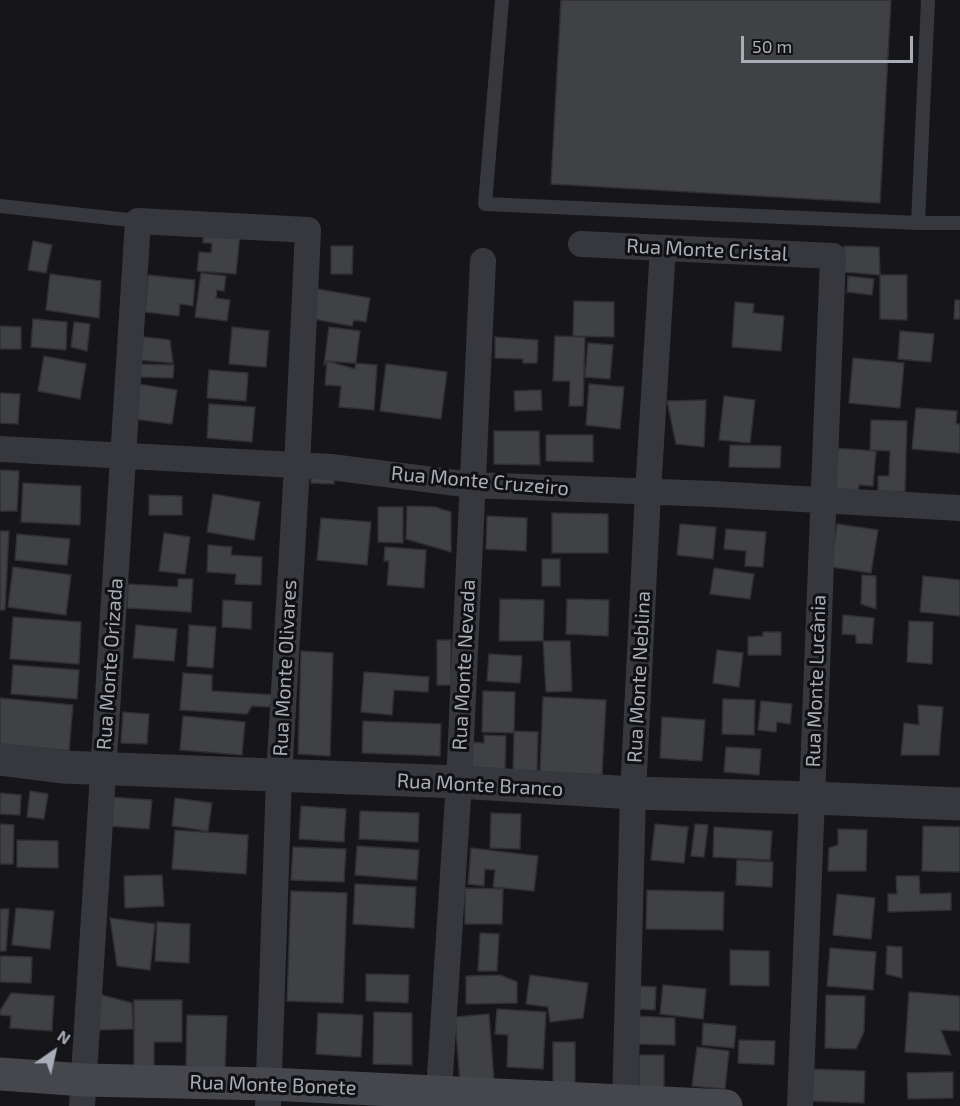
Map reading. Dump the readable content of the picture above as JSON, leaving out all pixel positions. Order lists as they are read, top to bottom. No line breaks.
{"streets":{"main road":["Rua Monte Bonete"],"street":["Rua Monte Cristal","Rua Monte Cruzeiro","Rua Monte Orizada","Rua Monte Nevada","Rua Monte Olivares","Rua Monte Neblina","Rua Monte Lucânia","Rua Monte Branco"]},"crossings":[["Rua Monte Cristal","Rua Monte Neblina"],["Rua Monte Cristal","Rua Monte Lucânia"],["Rua Monte Cruzeiro","Rua Monte Orizada"],["Rua Monte Cruzeiro","Rua Monte Nevada"],["Rua Monte Cruzeiro","Rua Monte Olivares"],["Rua Monte Cruzeiro","Rua Monte Neblina"],["Rua Monte Cruzeiro","Rua Monte Lucânia"],["Rua Monte Orizada","Rua Monte Olivares"],["Rua Monte Orizada","Rua Monte Branco"],["Rua Monte Orizada","Rua Monte Bonete"],["Rua Monte Nevada","Rua Monte Branco"],["Rua Monte Nevada","Rua Monte Bonete"],["Rua Monte Olivares","Rua Monte Branco"],["Rua Monte Olivares","Rua Monte Bonete"],["Rua Monte Neblina","Rua Monte Branco"],["Rua Monte Neblina","Rua Monte Bonete"],["Rua Monte Lucânia","Rua Monte Branco"]],"scale_bar":"50 m","north":"top right"}
